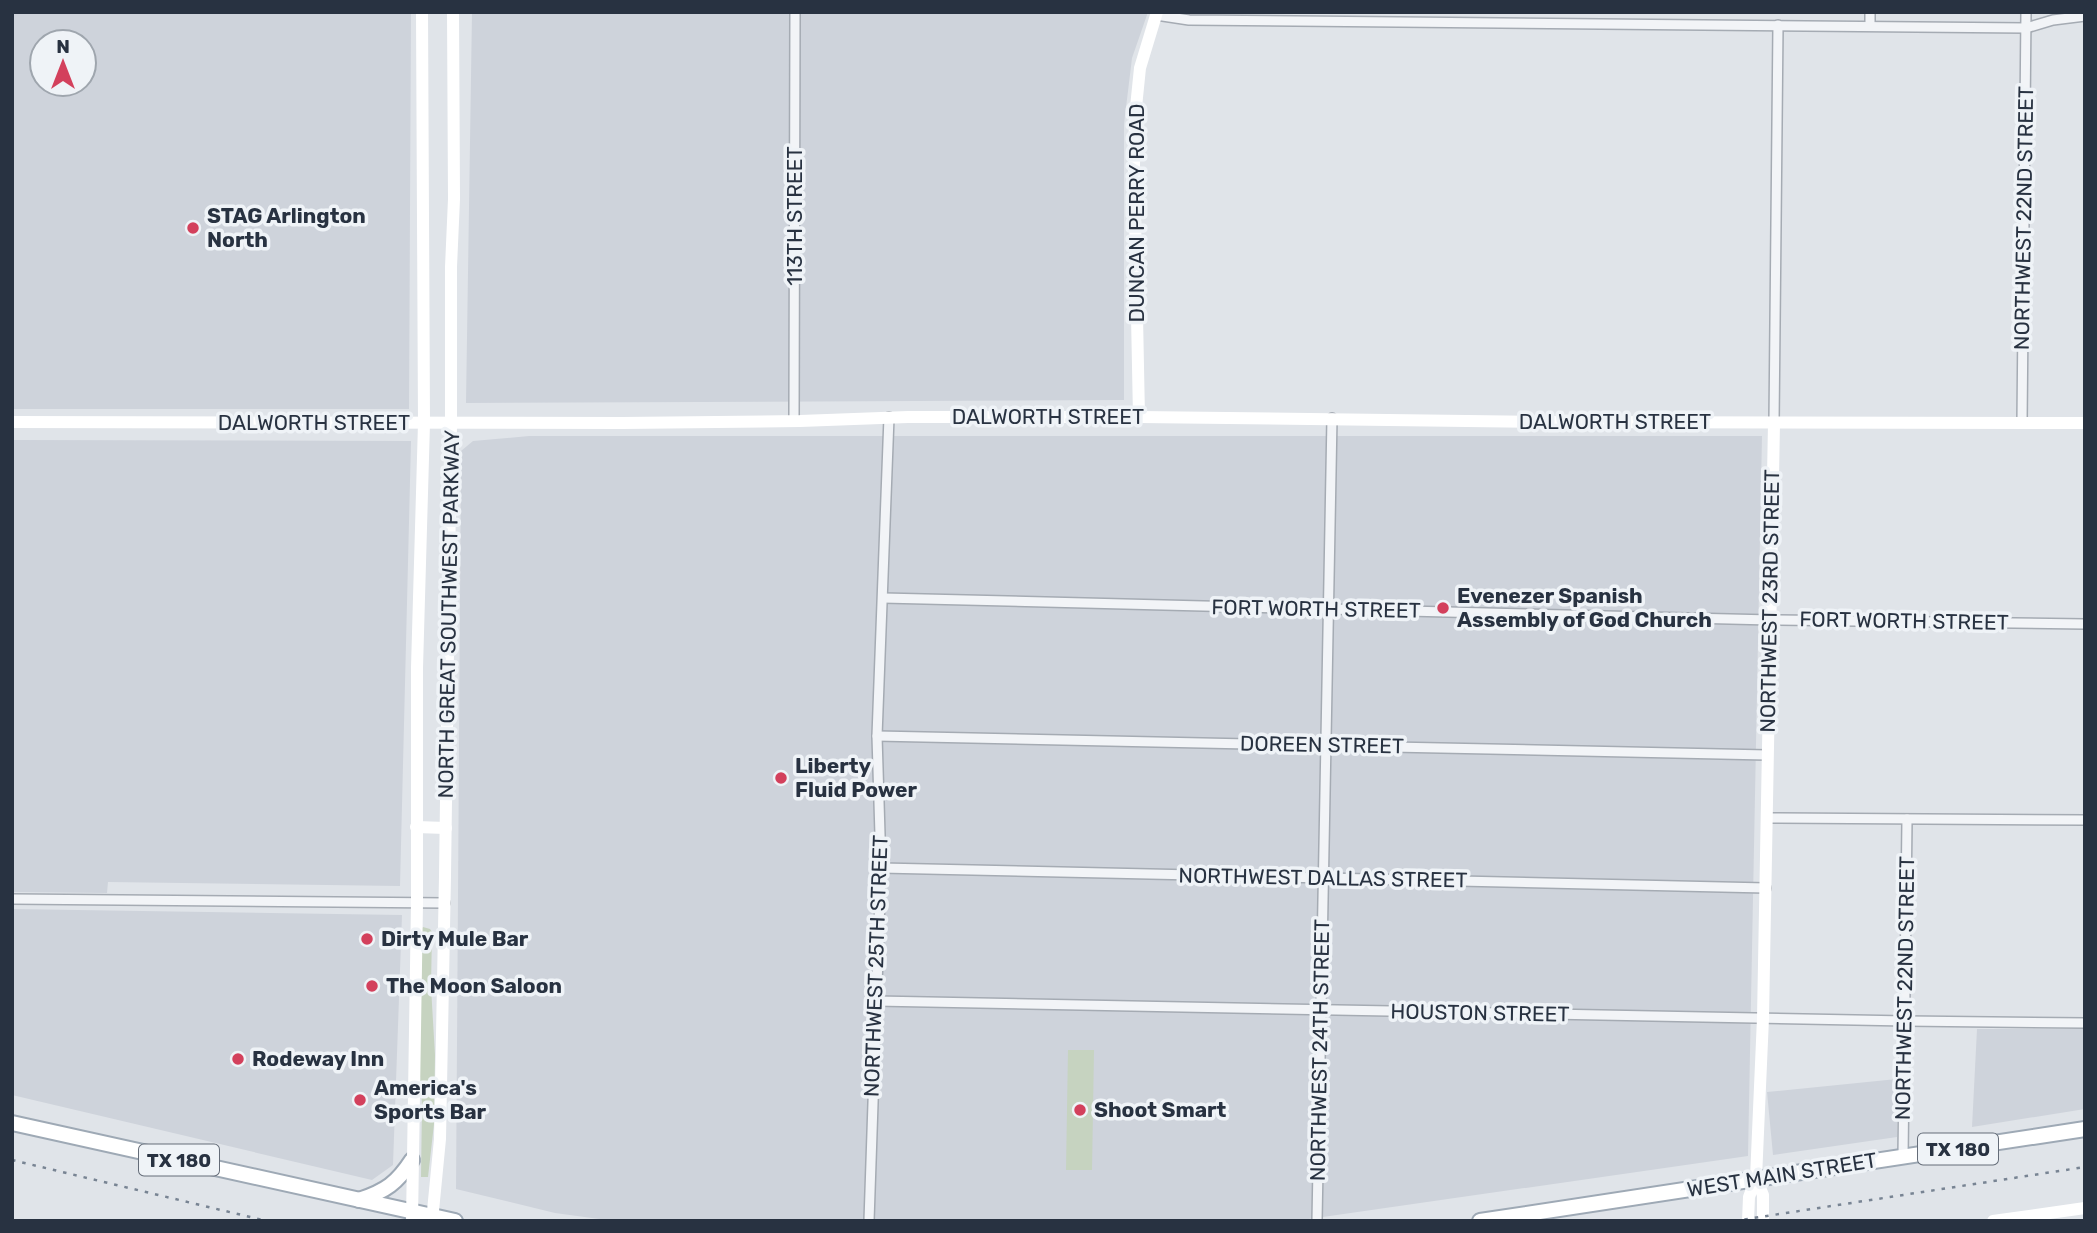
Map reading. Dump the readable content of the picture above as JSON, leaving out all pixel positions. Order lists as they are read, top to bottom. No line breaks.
{"streets":{"main road":["TX 180","WEST MAIN STREET"],"street":["DUNCAN PERRY ROAD","113TH STREET","NORTHWEST 22ND STREET","DALWORTH STREET","NORTHWEST 23RD STREET","FORT WORTH STREET","NORTH GREAT SOUTHWEST PARKWAY","DOREEN STREET","NORTHWEST DALLAS STREET","NORTHWEST 25TH STREET","HOUSTON STREET","NORTHWEST 24TH STREET"]},"crossings":[["DUNCAN PERRY ROAD","DALWORTH STREET"],["113TH STREET","DALWORTH STREET"],["NORTHWEST 22ND STREET","DALWORTH STREET"],["NORTHWEST 22ND STREET","HOUSTON STREET"],["NORTHWEST 22ND STREET","WEST MAIN STREET"],["DALWORTH STREET","NORTHWEST 23RD STREET"],["DALWORTH STREET","NORTH GREAT SOUTHWEST PARKWAY"],["DALWORTH STREET","NORTHWEST 25TH STREET"],["DALWORTH STREET","NORTHWEST 24TH STREET"],["NORTHWEST 23RD STREET","FORT WORTH STREET"],["NORTHWEST 23RD STREET","DOREEN STREET"],["NORTHWEST 23RD STREET","NORTHWEST DALLAS STREET"],["NORTHWEST 23RD STREET","HOUSTON STREET"],["NORTHWEST 23RD STREET","WEST MAIN STREET"],["FORT WORTH STREET","NORTHWEST 25TH STREET"],["FORT WORTH STREET","NORTHWEST 24TH STREET"],["NORTH GREAT SOUTHWEST PARKWAY","TX 180"],["DOREEN STREET","NORTHWEST 25TH STREET"],["DOREEN STREET","NORTHWEST 24TH STREET"],["NORTHWEST DALLAS STREET","NORTHWEST 25TH STREET"],["NORTHWEST DALLAS STREET","NORTHWEST 24TH STREET"],["NORTHWEST 25TH STREET","HOUSTON STREET"],["HOUSTON STREET","NORTHWEST 24TH STREET"]],"places":["STAG Arlington North","Evenezer Spanish Assembly of God Church","Liberty Fluid Power","Dirty Mule Bar","The Moon Saloon","Rodeway Inn","America's Sports Bar","Shoot Smart"],"north":"top"}
